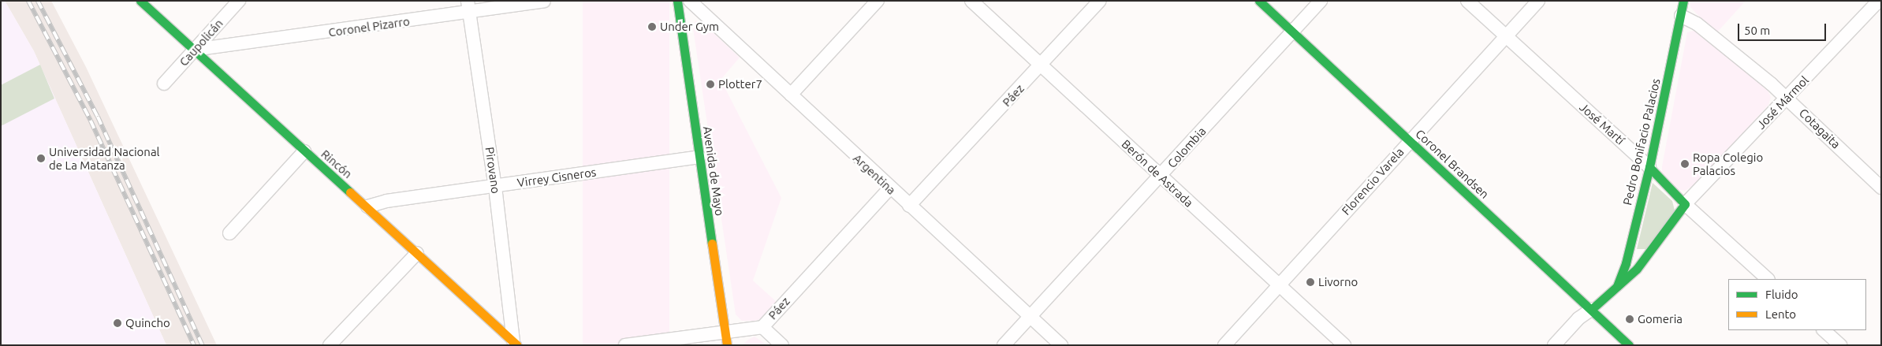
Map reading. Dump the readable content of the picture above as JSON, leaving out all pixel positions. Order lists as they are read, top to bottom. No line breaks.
{"streets":{"street":["Coronel Pizarro","Caupolicán","Páez","José Mármol","José Martí","Cotagaita","Pedro Bonifacio Palacios","Colombia","Rincón","Coronel Brandsen","Pirovano","Avenida de Mayo","Berón de Astrada","Argentina","Virrey Cisneros","Florencio Varela"]},"crossings":[["Coronel Pizarro","Caupolicán"],["Coronel Pizarro","Rincón"],["Coronel Pizarro","Pirovano"],["Caupolicán","Rincón"],["Páez","Avenida de Mayo"],["Páez","Berón de Astrada"],["Páez","Argentina"],["José Mármol","José Martí"],["José Mármol","Cotagaita"],["José Mármol","Pedro Bonifacio Palacios"],["José Martí","Pedro Bonifacio Palacios"],["José Martí","Florencio Varela"],["Cotagaita","Pedro Bonifacio Palacios"],["Pedro Bonifacio Palacios","Coronel Brandsen"],["Colombia","Coronel Brandsen"],["Colombia","Berón de Astrada"],["Colombia","Argentina"],["Rincón","Pirovano"],["Rincón","Virrey Cisneros"],["Coronel Brandsen","Florencio Varela"],["Pirovano","Virrey Cisneros"],["Avenida de Mayo","Virrey Cisneros"],["Berón de Astrada","Florencio Varela"]],"places":["Under Gym","Plotter7","Universidad Nacional de La Matanza","Ropa Colegio Palacios","Livorno","Gomeria","Quincho"],"legend":["Fluido","Lento"],"scale_bar":"50 m"}
